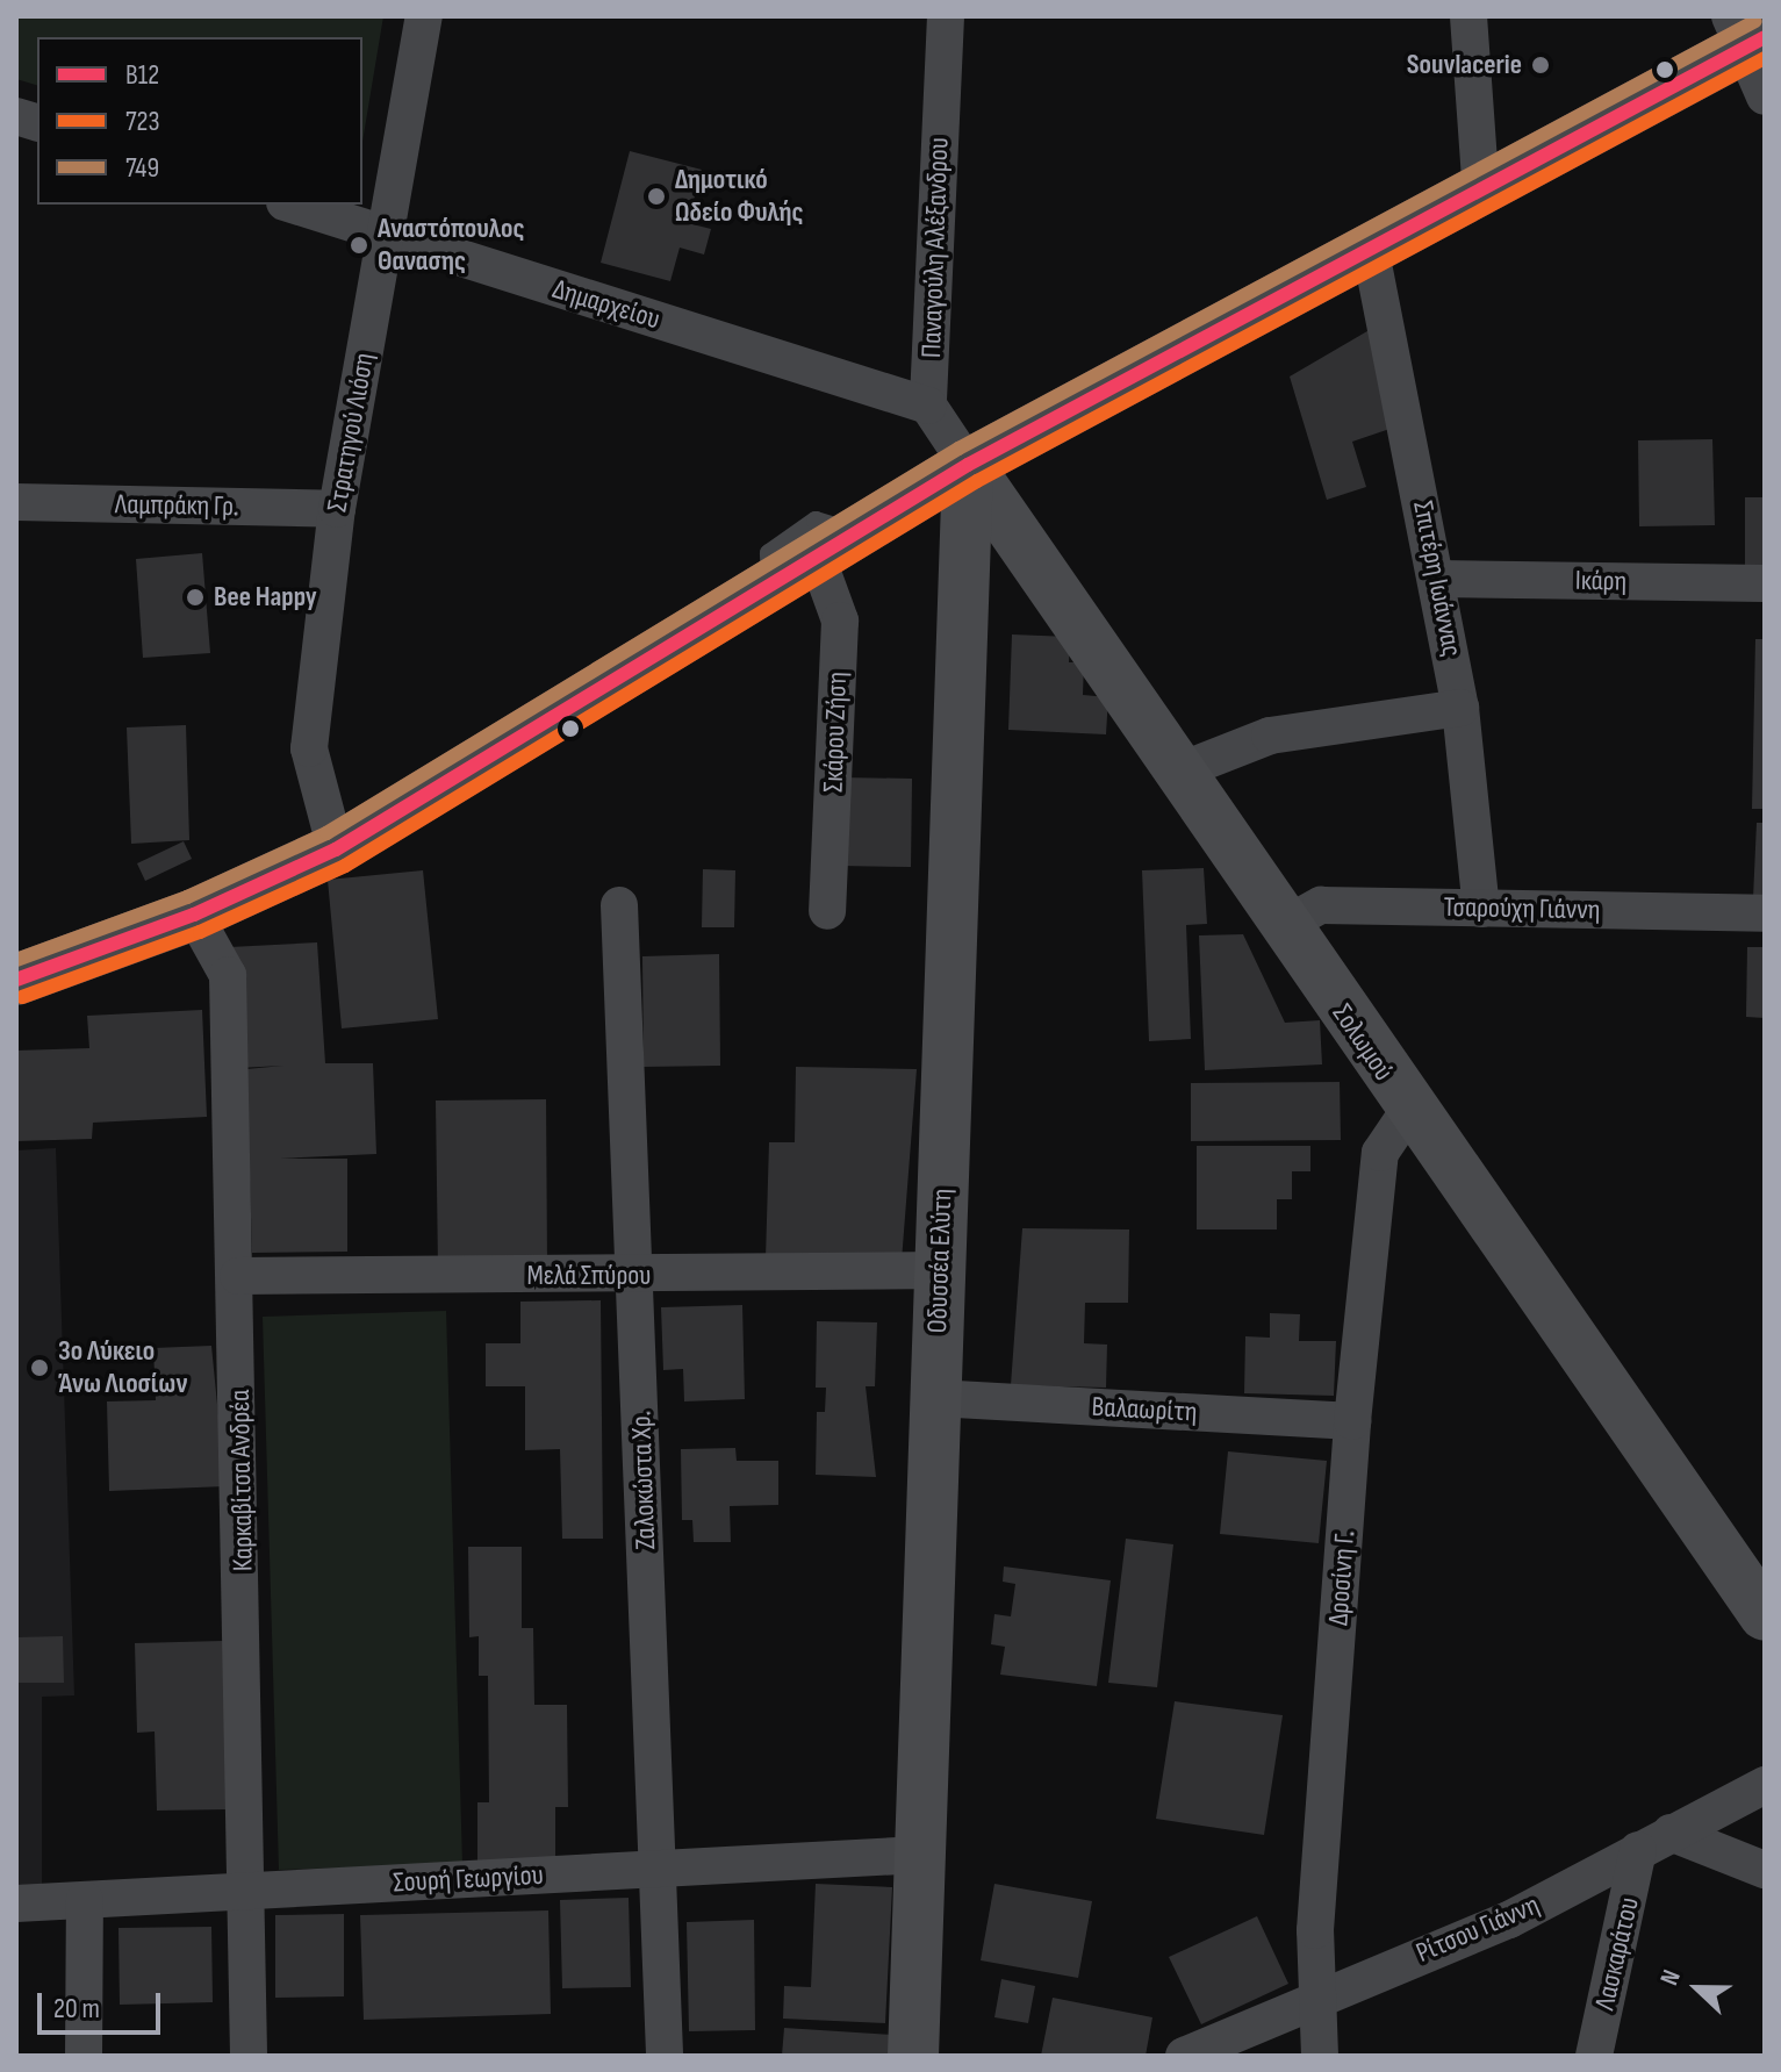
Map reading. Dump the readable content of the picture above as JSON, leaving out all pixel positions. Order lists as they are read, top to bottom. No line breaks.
{"streets":{"street":["Παναγούλη Αλέξανδρου","Δημαρχείου","Στρατηγού Λιόση","Λαμπράκη Γρ.","Σπιτέρη Ιωάννας","Ικάρη","Σκάρου Ζήση","Τσαρούχη Γιάννη","Σολωμού","Οδυσσέα Ελύτη","Μελά Σπύρου","Βαλαωρίτη","Καρκαβίτσα Ανδρέα","Ζαλοκώστα Χρ.","Δροσίνη Γ.","Σουρή Γεωργίου","Ρίτσου Γιάννη","Λασκαράτου"]},"crossings":[["Παναγούλη Αλέξανδρου","Δημαρχείου"],["Δημαρχείου","Στρατηγού Λιόση"],["Στρατηγού Λιόση","Λαμπράκη Γρ."],["Σπιτέρη Ιωάννας","Ικάρη"],["Σπιτέρη Ιωάννας","Τσαρούχη Γιάννη"],["Τσαρούχη Γιάννη","Σολωμού"],["Σολωμού","Οδυσσέα Ελύτη"],["Σολωμού","Δροσίνη Γ."],["Οδυσσέα Ελύτη","Μελά Σπύρου"],["Οδυσσέα Ελύτη","Βαλαωρίτη"],["Οδυσσέα Ελύτη","Σουρή Γεωργίου"],["Μελά Σπύρου","Καρκαβίτσα Ανδρέα"],["Μελά Σπύρου","Ζαλοκώστα Χρ."],["Βαλαωρίτη","Δροσίνη Γ."],["Καρκαβίτσα Ανδρέα","Σουρή Γεωργίου"],["Ζαλοκώστα Χρ.","Σουρή Γεωργίου"],["Δροσίνη Γ.","Ρίτσου Γιάννη"],["Ρίτσου Γιάννη","Λασκαράτου"]],"places":["Souvlacerie","Δημοτικό Ωδείο Φυλής","Αναστόπουλος Θανασης","Bee Happy","3ο Λύκειο Άνω Λιοσίων"],"lines":["transit line 749","transit line Β12","transit line 723"],"legend":["Β12","723","749"],"scale_bar":"20 m","north":"left"}
